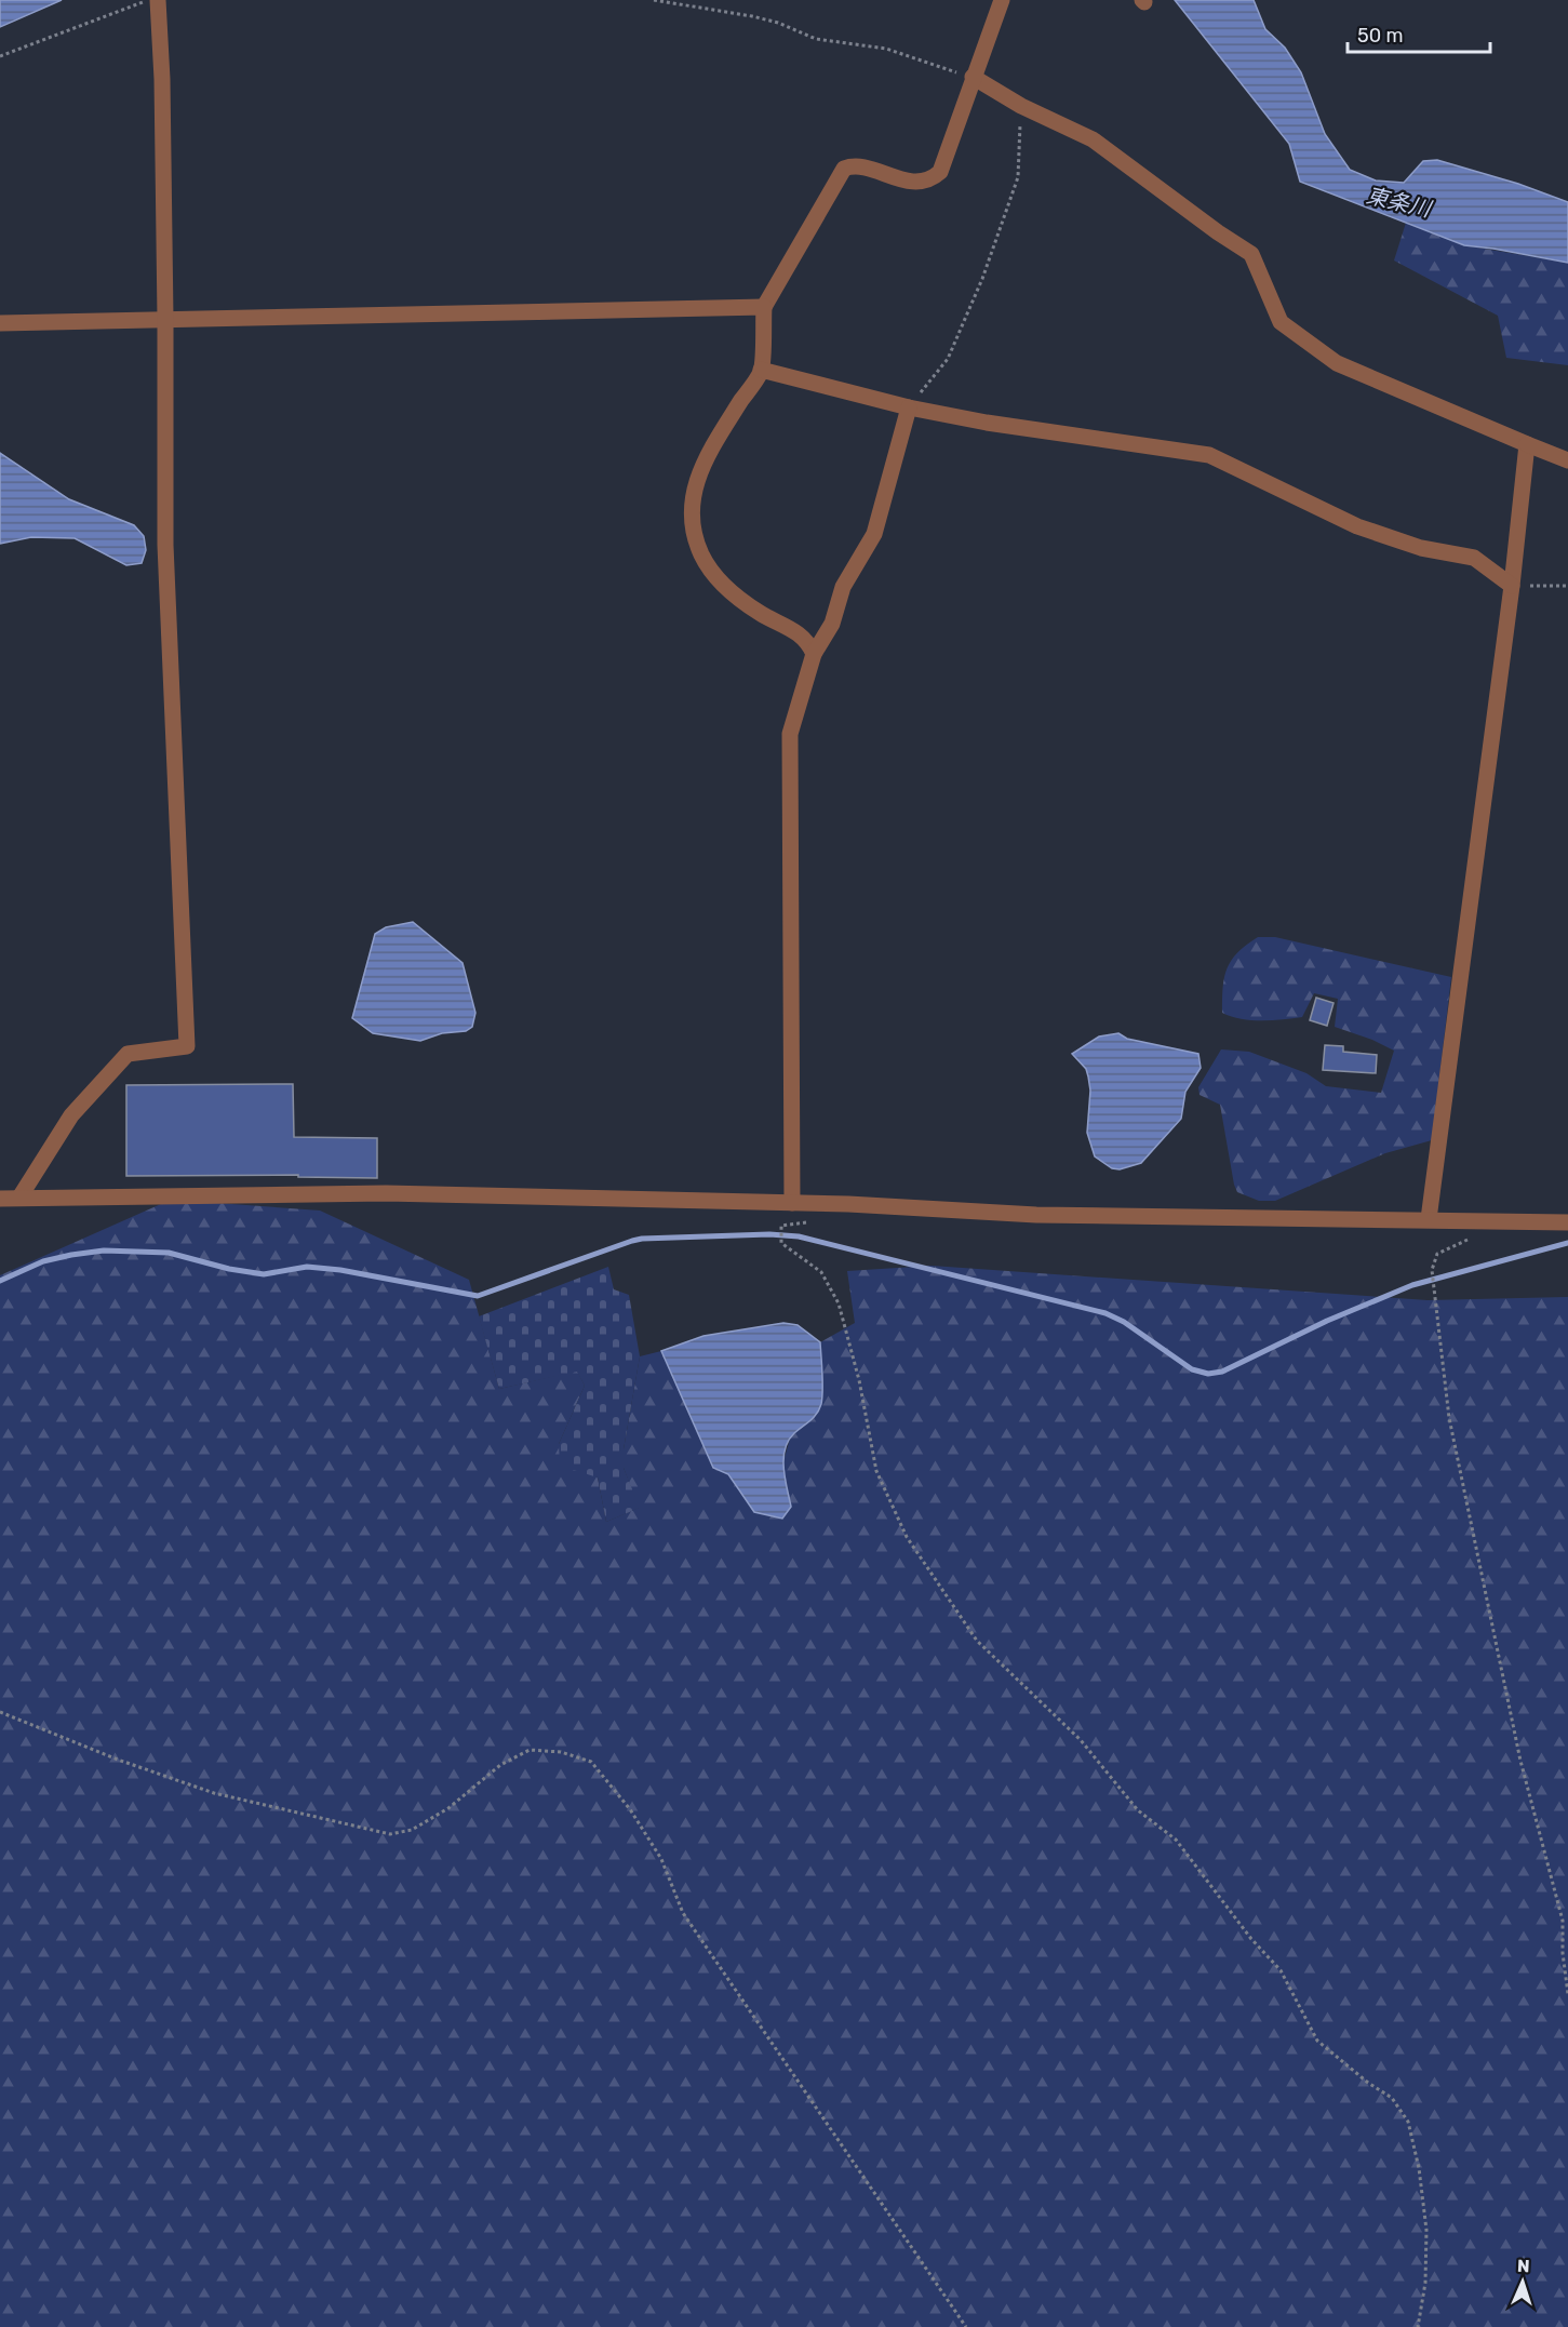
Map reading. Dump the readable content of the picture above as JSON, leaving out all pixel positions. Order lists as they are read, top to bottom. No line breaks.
{"water":["東条川"],"scale_bar":"50 m","north":"top"}
